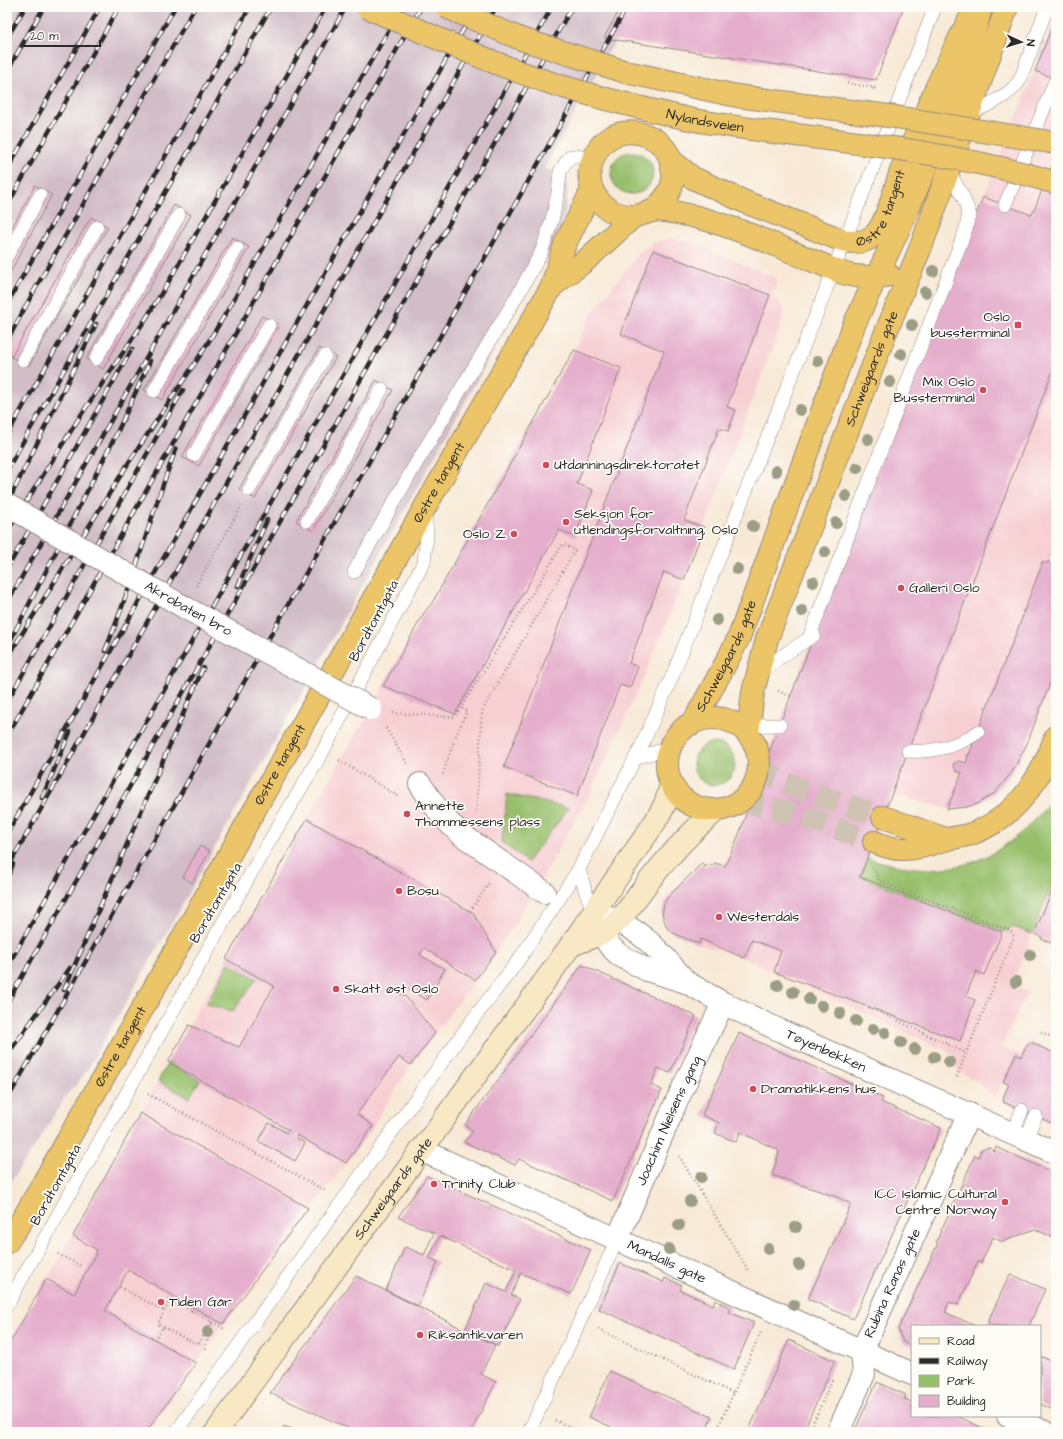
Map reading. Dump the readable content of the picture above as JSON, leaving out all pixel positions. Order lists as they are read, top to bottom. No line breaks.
{"streets":{"highway":["Nylandsveien","Østre tangent","Schweigaards gate"],"street":["Akrobaten bro","Tøyenbekken","Joachim Nielsens gang","Mandalls gate","Rubina Ranas gate"],"lane":["Bordtomtgata"]},"crossings":[["Østre tangent","Bordtomtgata"],["Schweigaards gate","Tøyenbekken"],["Schweigaards gate","Mandalls gate"],["Tøyenbekken","Joachim Nielsens gang"],["Tøyenbekken","Rubina Ranas gate"],["Joachim Nielsens gang","Mandalls gate"],["Mandalls gate","Rubina Ranas gate"]],"places":{"transit":["Oslo bussterminal"],"other":["Mix Oslo Bussterminal","Utdanningsdirektoratet","Seksjon for utlendingsforvaltning, Oslo","Oslo Z","Galleri Oslo","Annette Thommessens plass","Bosu","Westerdals","Skatt øst Oslo","Dramatikkens hus","Trinity Club","ICC Islamic Cultural Centre Norway","Tiden Går","Riksantikvaren"]},"legend":["Road","Railway","Park","Building"],"scale_bar":"20 m","north":"right"}
